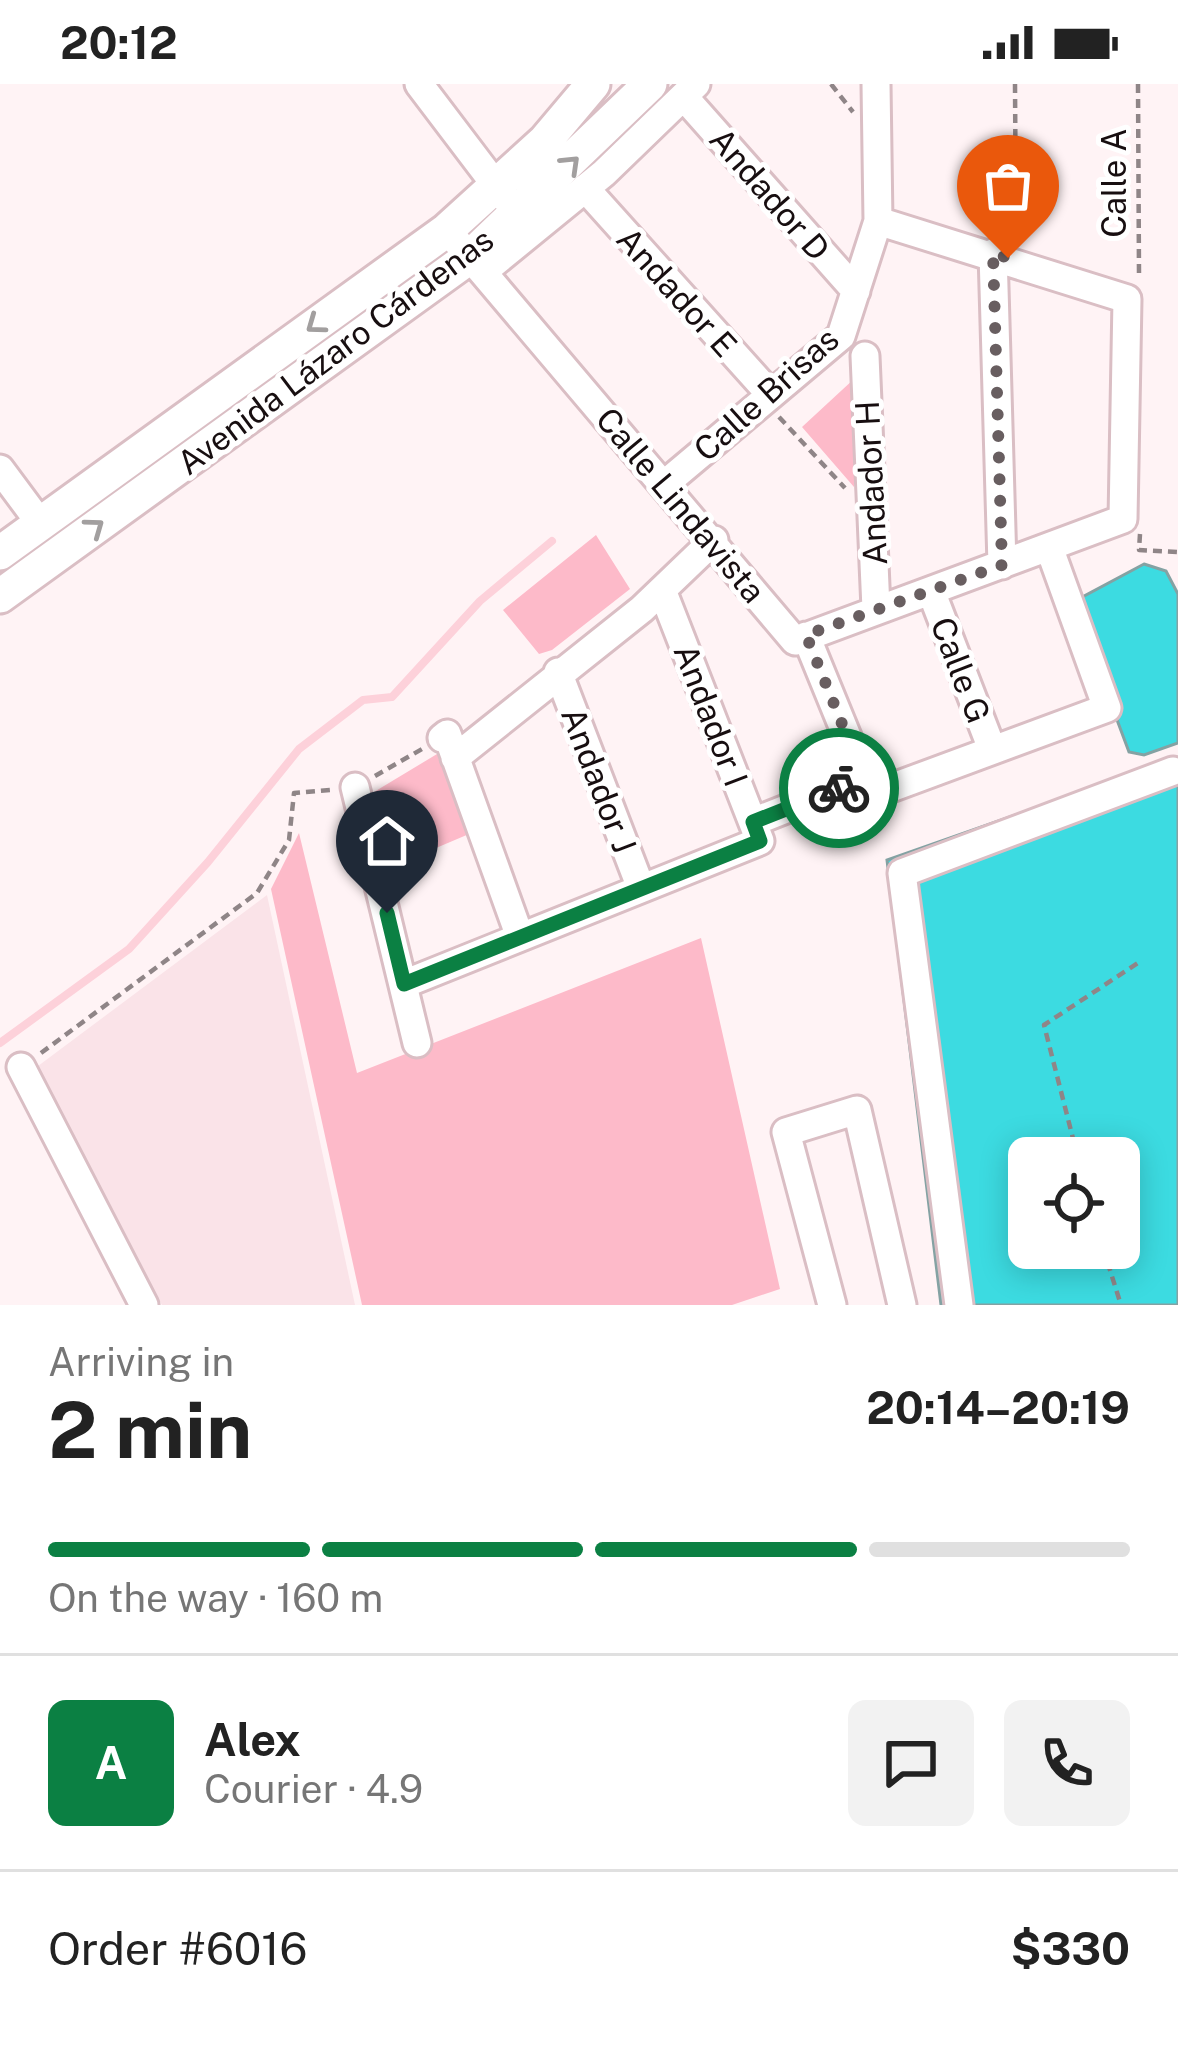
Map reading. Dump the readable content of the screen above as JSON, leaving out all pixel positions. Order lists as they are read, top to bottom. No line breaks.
{"streets":{"main road":["Avenida Lázaro Cárdenas"],"street":["Andador D","Andador E","Calle Brisas","Andador H","Calle Lindavista","Calle G","Andador I","Andador J"],"path":["Calle A"]},"crossings":[["Andador D","Calle Brisas"],["Andador E","Calle Brisas"],["Avenida Lázaro Cárdenas","Calle Lindavista"],["Calle Brisas","Calle Lindavista"]],"page":{"status":"20:12","heading":["2 min","Arriving in","20:14–20:19"],"panel":["Alex","Courier · 4.9","Order #6016","$330"],"bar":"On the way · 160 m","round":"A"}}
